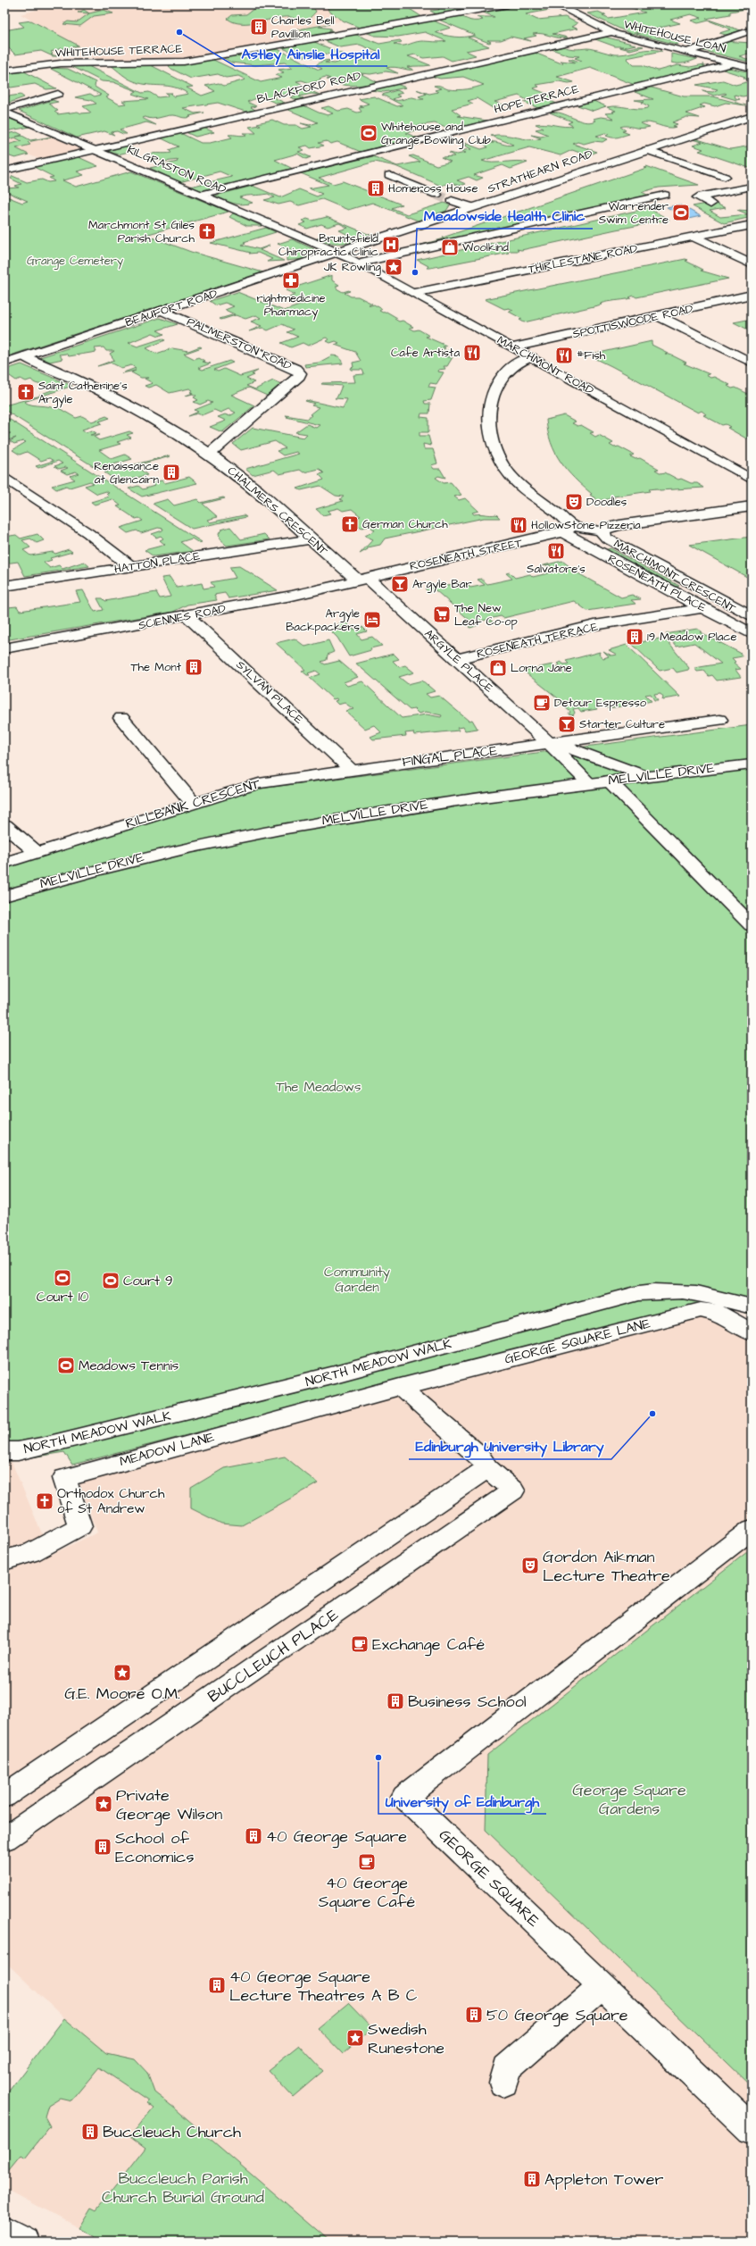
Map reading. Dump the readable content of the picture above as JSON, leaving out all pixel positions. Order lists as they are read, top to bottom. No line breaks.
{"streets":{"street":["WHITEHOUSE LOAN","WHITEHOUSE TERRACE","BLACKFORD ROAD","HOPE TERRACE","KILGRASTON ROAD","STRATHEARN ROAD","THIRLESTANE ROAD","BEAUFORT ROAD","SPOTTISWOODE ROAD","PALMERSTON ROAD","MARCHMONT ROAD","CHALMERS CRESCENT","ROSENEATH STREET","HATTON PLACE","MARCHMONT CRESCENT","ROSENEATH PLACE","SCIENNES ROAD","ROSENEATH TERRACE","ARGYLE PLACE","SYLVAN PLACE","FINGAL PLACE","MELVILLE DRIVE","RILLBANK CRESCENT","GEORGE SQUARE LANE","NORTH MEADOW WALK","MEADOW LANE","BUCCLEUCH PLACE","GEORGE SQUARE"]},"crossings":[["WHITEHOUSE LOAN","BLACKFORD ROAD"],["WHITEHOUSE LOAN","HOPE TERRACE"],["BLACKFORD ROAD","KILGRASTON ROAD"],["HOPE TERRACE","KILGRASTON ROAD"],["KILGRASTON ROAD","STRATHEARN ROAD"],["KILGRASTON ROAD","BEAUFORT ROAD"],["KILGRASTON ROAD","MARCHMONT ROAD"],["STRATHEARN ROAD","BEAUFORT ROAD"],["STRATHEARN ROAD","MARCHMONT ROAD"],["THIRLESTANE ROAD","MARCHMONT ROAD"],["BEAUFORT ROAD","PALMERSTON ROAD"],["BEAUFORT ROAD","MARCHMONT ROAD"],["BEAUFORT ROAD","CHALMERS CRESCENT"],["SPOTTISWOODE ROAD","MARCHMONT ROAD"],["PALMERSTON ROAD","CHALMERS CRESCENT"],["CHALMERS CRESCENT","ROSENEATH STREET"],["CHALMERS CRESCENT","HATTON PLACE"],["CHALMERS CRESCENT","SCIENNES ROAD"],["CHALMERS CRESCENT","ARGYLE PLACE"],["ROSENEATH STREET","ROSENEATH PLACE"],["ROSENEATH STREET","SCIENNES ROAD"],["ROSENEATH STREET","ARGYLE PLACE"],["ROSENEATH PLACE","ROSENEATH TERRACE"],["SCIENNES ROAD","ARGYLE PLACE"],["SCIENNES ROAD","SYLVAN PLACE"],["ROSENEATH TERRACE","ARGYLE PLACE"],["ARGYLE PLACE","FINGAL PLACE"],["ARGYLE PLACE","MELVILLE DRIVE"],["SYLVAN PLACE","FINGAL PLACE"],["SYLVAN PLACE","RILLBANK CRESCENT"],["FINGAL PLACE","RILLBANK CRESCENT"],["GEORGE SQUARE LANE","MEADOW LANE"],["GEORGE SQUARE LANE","BUCCLEUCH PLACE"],["MEADOW LANE","BUCCLEUCH PLACE"]],"parks":["Grange Cemetery","The Meadows","Community Garden","George Square Gardens","Buccleuch Parish Church Burial Ground"],"places":{"building":["Charles Bell Pavillion","Homeross House","Renaissance at Glencairn","19 Meadow Place","The Mont","Business School","40 George Square","School of Economics","40 George Square Lecture Theatres A B C","50 George Square","Buccleuch Church","Appleton Tower"],"other":["Astley Ainslie Hospital","Meadowside Health Clinic","Edinburgh University Library","University of Edinburgh"],"sports":["Whitehouse and Grange Bowling Club","Warrender Swim Centre","Court 10","Court 9","Meadows Tennis"],"church":["Marchmont St Giles Parish Church","Saint Catherine's Argyle","German Church","Orthodox Church of St Andrew"],"hospital":["Bruntsfield Chiropractic Clinic"],"shop":["Woolkind","Lorna Jane"],"place":["JK Rowling","G.E. Moore O.M.","Private George Wilson","Swedish Runestone"],"pharmacy":["rightmedicine Pharmacy"],"restaurant":["Cafe Artista","#Fish","HollowStone Pizzeria","Salvatore's"],"theatre":["Doodles","Gordon Aikman Lecture Theatre"],"bar":["Argyle Bar","Starter Culture"],"supermarket":["The New Leaf Co-op"],"hotel":["Argyle Backpackers"],"cafe":["Detour Espresso","Exchange Café","40 George Square Café"]}}
